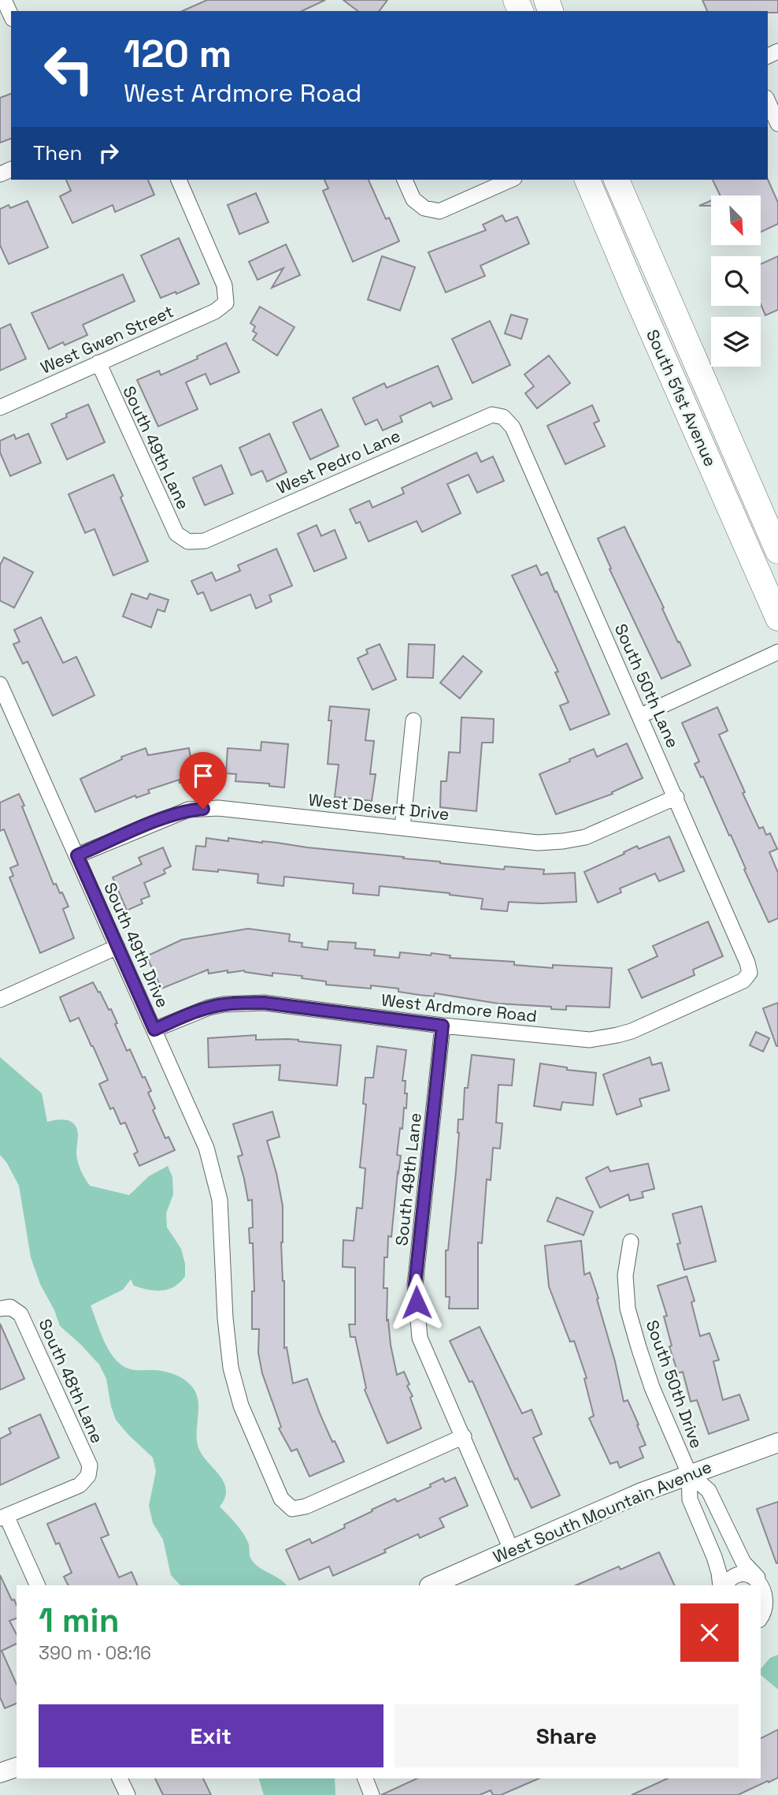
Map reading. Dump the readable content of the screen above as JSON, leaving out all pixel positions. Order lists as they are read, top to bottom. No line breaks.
{"streets":{"main road":["South 51st Avenue"],"street":["West Gwen Street","South 49th Lane","West Pedro Lane","South 50th Lane","West Desert Drive","South 49th Drive","West Ardmore Road","South 48th Lane","South 50th Drive","West South Mountain Avenue"]},"crossings":[["West Gwen Street","South 49th Lane"],["South 49th Lane","West Pedro Lane"],["South 49th Lane","South 49th Drive"],["South 49th Lane","West Ardmore Road"],["South 49th Lane","West South Mountain Avenue"],["West Pedro Lane","South 50th Lane"],["South 50th Lane","West Desert Drive"],["South 50th Lane","West Ardmore Road"],["West Desert Drive","South 49th Drive"],["South 49th Drive","West Ardmore Road"],["South 50th Drive","West South Mountain Avenue"]],"north":"bottom right","page":{"turn":["120 m","West Ardmore Road"],"then":"Then","heading":["1 min","390 m · 08:16"],"buttons":["Exit","Share"]}}
